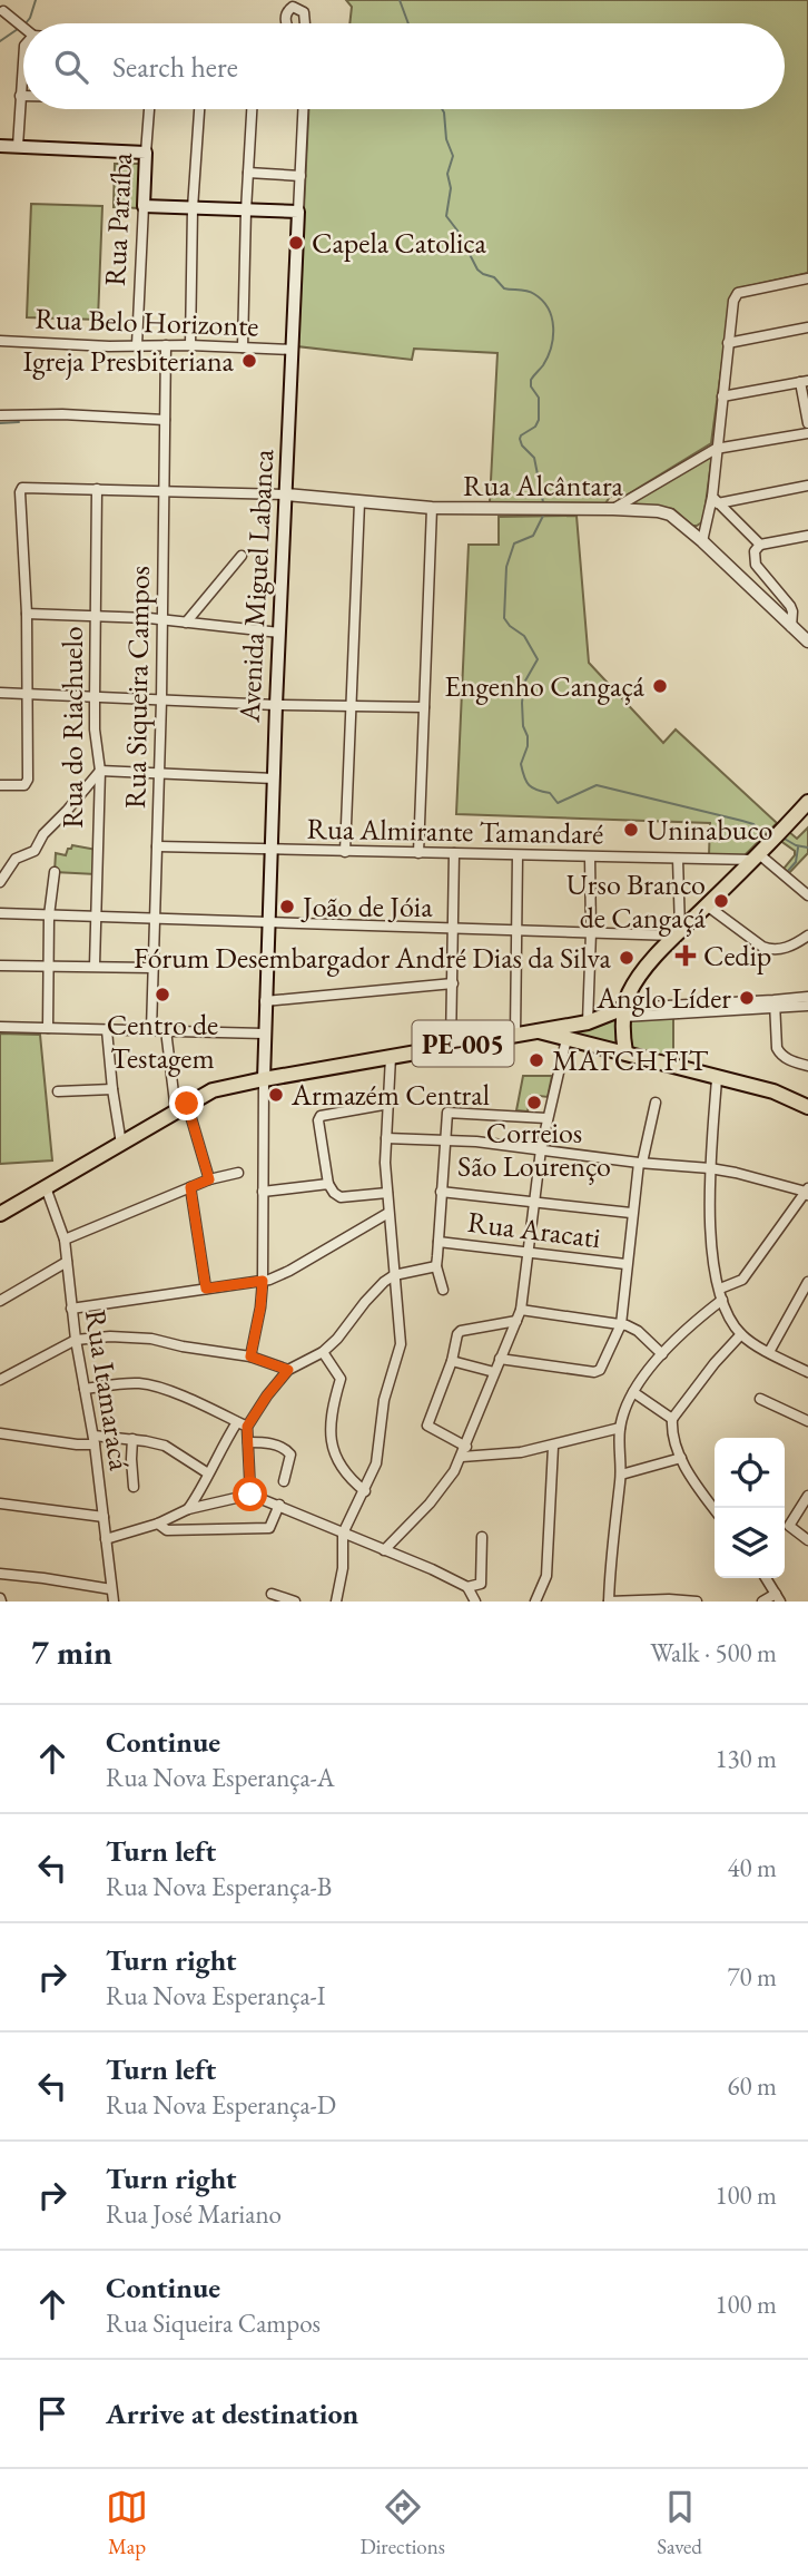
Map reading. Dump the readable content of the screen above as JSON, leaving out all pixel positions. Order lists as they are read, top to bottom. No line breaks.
{"streets":{"main road":["Rua Paraíba","Avenida Miguel Labanca","PE-005"],"street":["Rua Belo Horizonte","Rua Alcântara","Rua Siqueira Campos","Rua do Riachuelo","Rua Almirante Tamandaré","Rua Aracati","Rua Itamaracá"]},"crossings":[["Rua Paraíba","Rua Belo Horizonte"],["Rua Belo Horizonte","Avenida Miguel Labanca"],["Rua Belo Horizonte","Rua Siqueira Campos"],["Rua Alcântara","Rua Almirante Tamandaré"],["Avenida Miguel Labanca","Rua Almirante Tamandaré"],["Avenida Miguel Labanca","PE-005"],["Rua Siqueira Campos","Rua Almirante Tamandaré"],["PE-005","Rua Itamaracá"]],"places":{"other":["Capela Catolica","Igreja Presbiteriana","Engenho Cangaçá","Uninabuco","Urso Branco de Cangaçá","João de Jóia","Fórum Desembargador André Dias da Silva","Centro de Testagem","Anglo Líder","MATCH FIT","Armazém Central","Correios São Lourenço"],"health":["Cedip"]},"page":{"search":"Search here","heading":["7 min","Walk · 500 m"],"list":[["Continue","Rua Nova Esperança-A","130 m"],["Turn left","Rua Nova Esperança-B","40 m"],["Turn right","Rua Nova Esperança-I","70 m"],["Turn left","Rua Nova Esperança-D","60 m"],["Turn right","Rua José Mariano","100 m"],["Continue","Rua Siqueira Campos","100 m"],"Arrive at destination"],"nav":["Map","Directions","Saved"]}}
